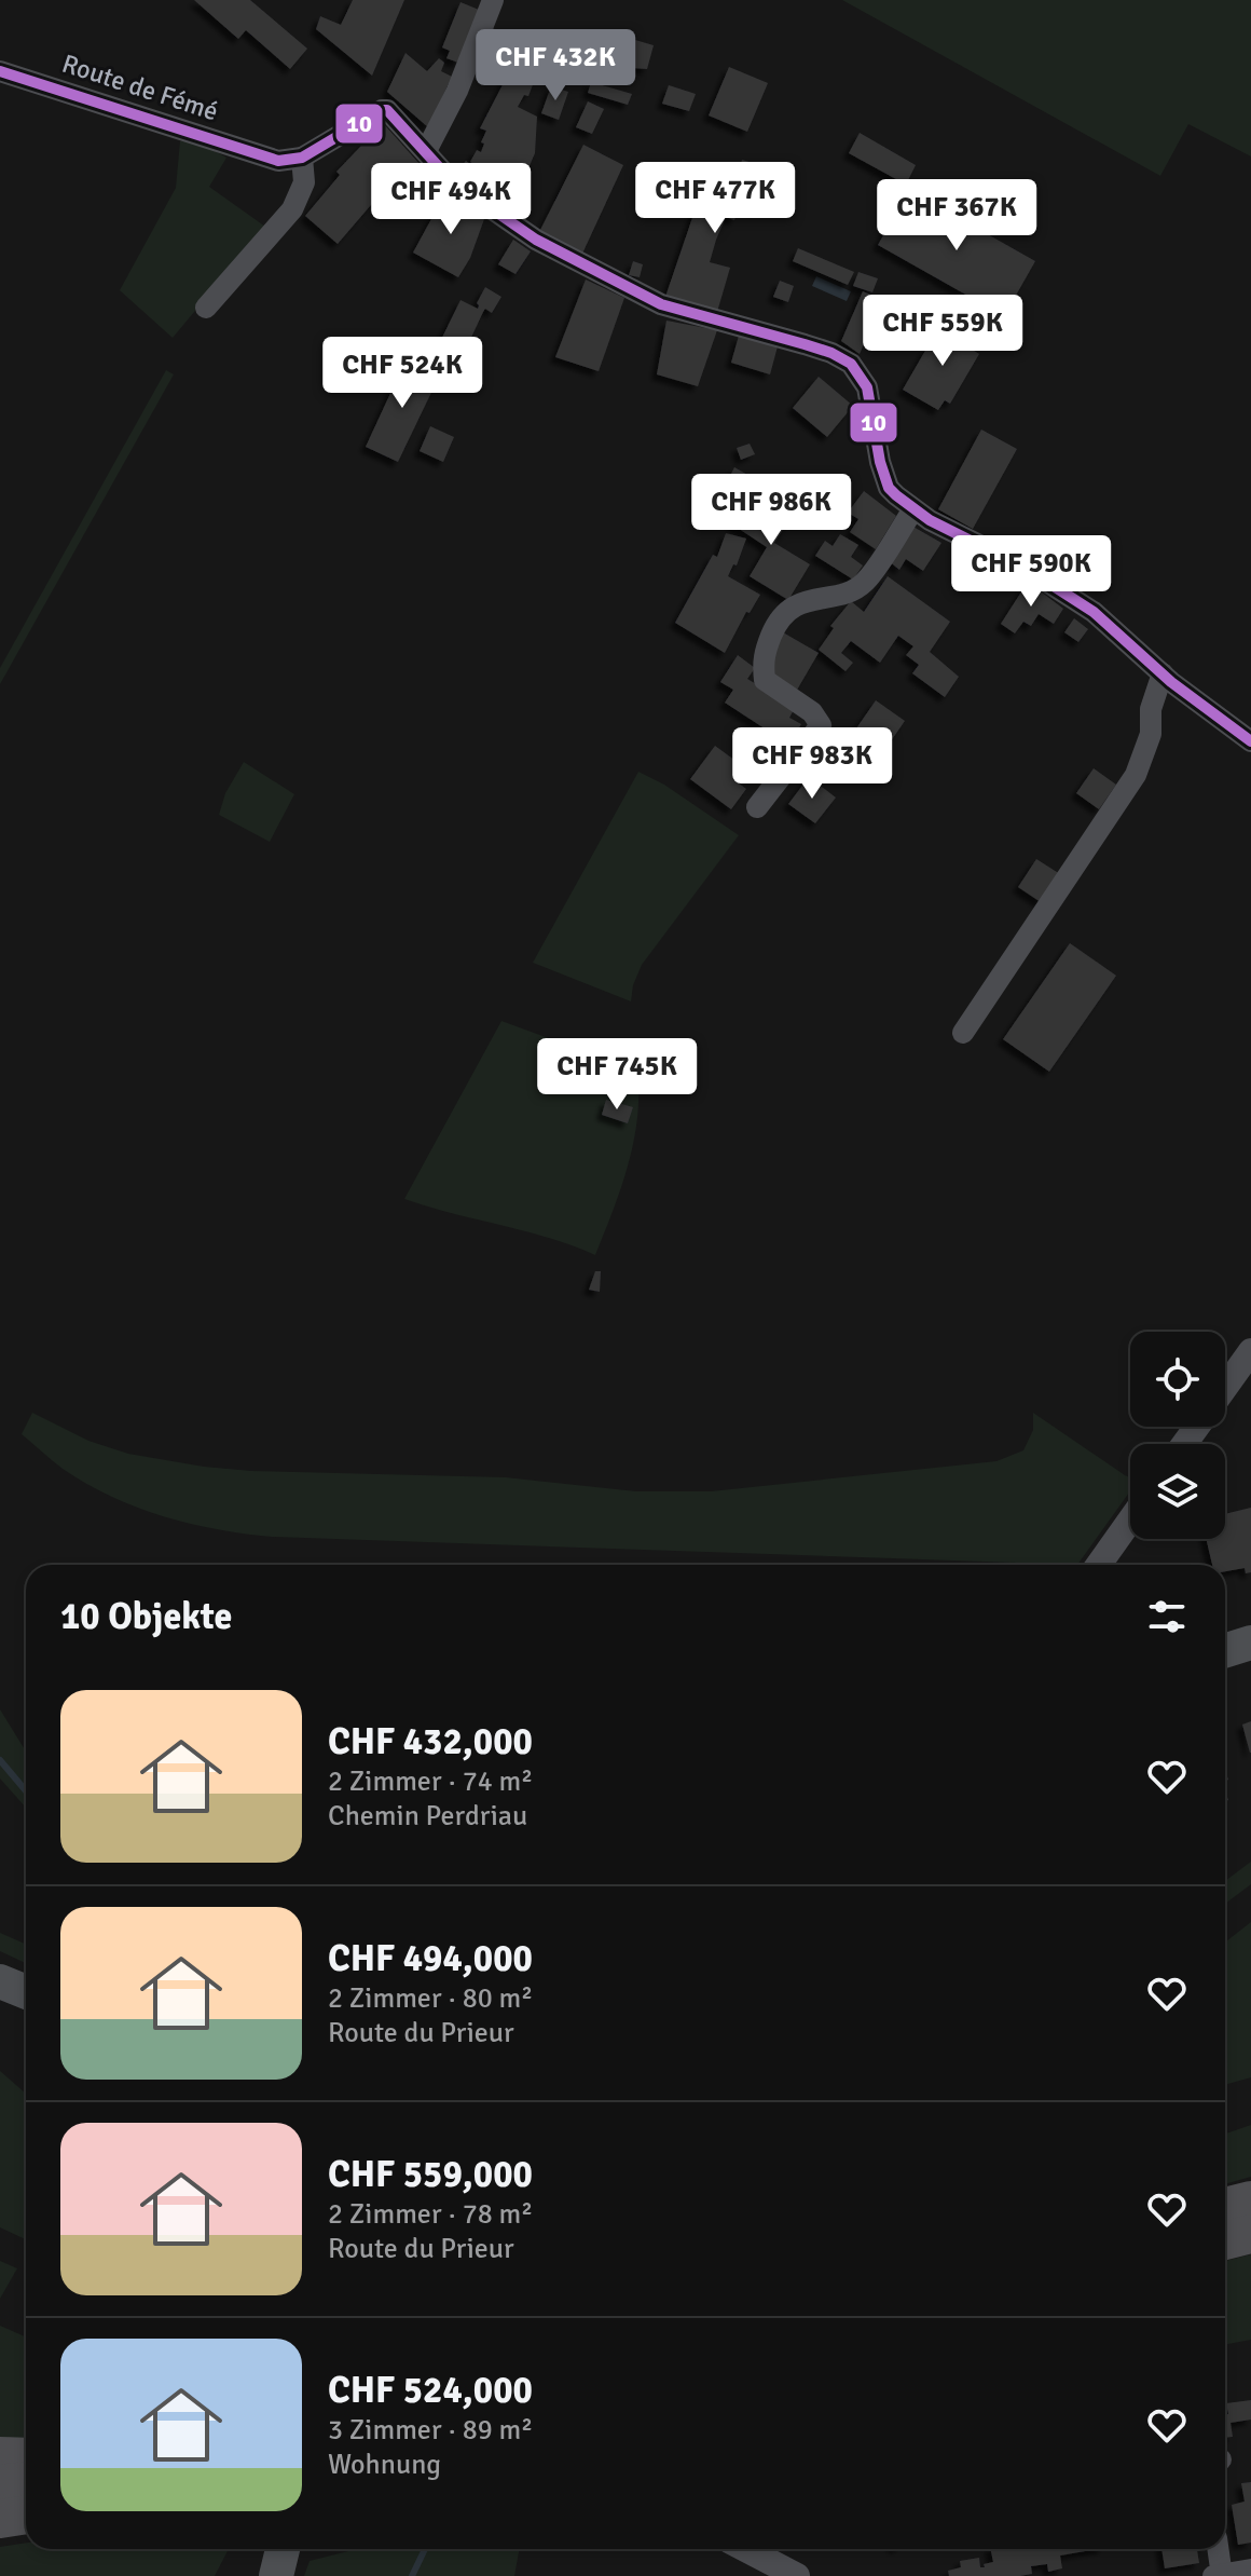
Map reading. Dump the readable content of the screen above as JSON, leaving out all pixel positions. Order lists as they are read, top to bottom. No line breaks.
{"streets":{"street":["Route de Fémé"]},"lines":["transit line 10"],"page":{"price":["CHF 432K","CHF 477K","CHF 494K","CHF 367K","CHF 559K","CHF 524K","CHF 986K","CHF 590K","CHF 983K","CHF 745K"],"heading":"10 Objekte","list":[{"name":"CHF 432,000","note":"2 Zimmer · 74 m² · Chemin Perdriau"},{"name":"CHF 494,000","note":"2 Zimmer · 80 m² · Route du Prieur"},{"name":"CHF 559,000","note":"2 Zimmer · 78 m² · Route du Prieur"},{"name":"CHF 524,000","note":"3 Zimmer · 89 m² · Wohnung"}]}}
